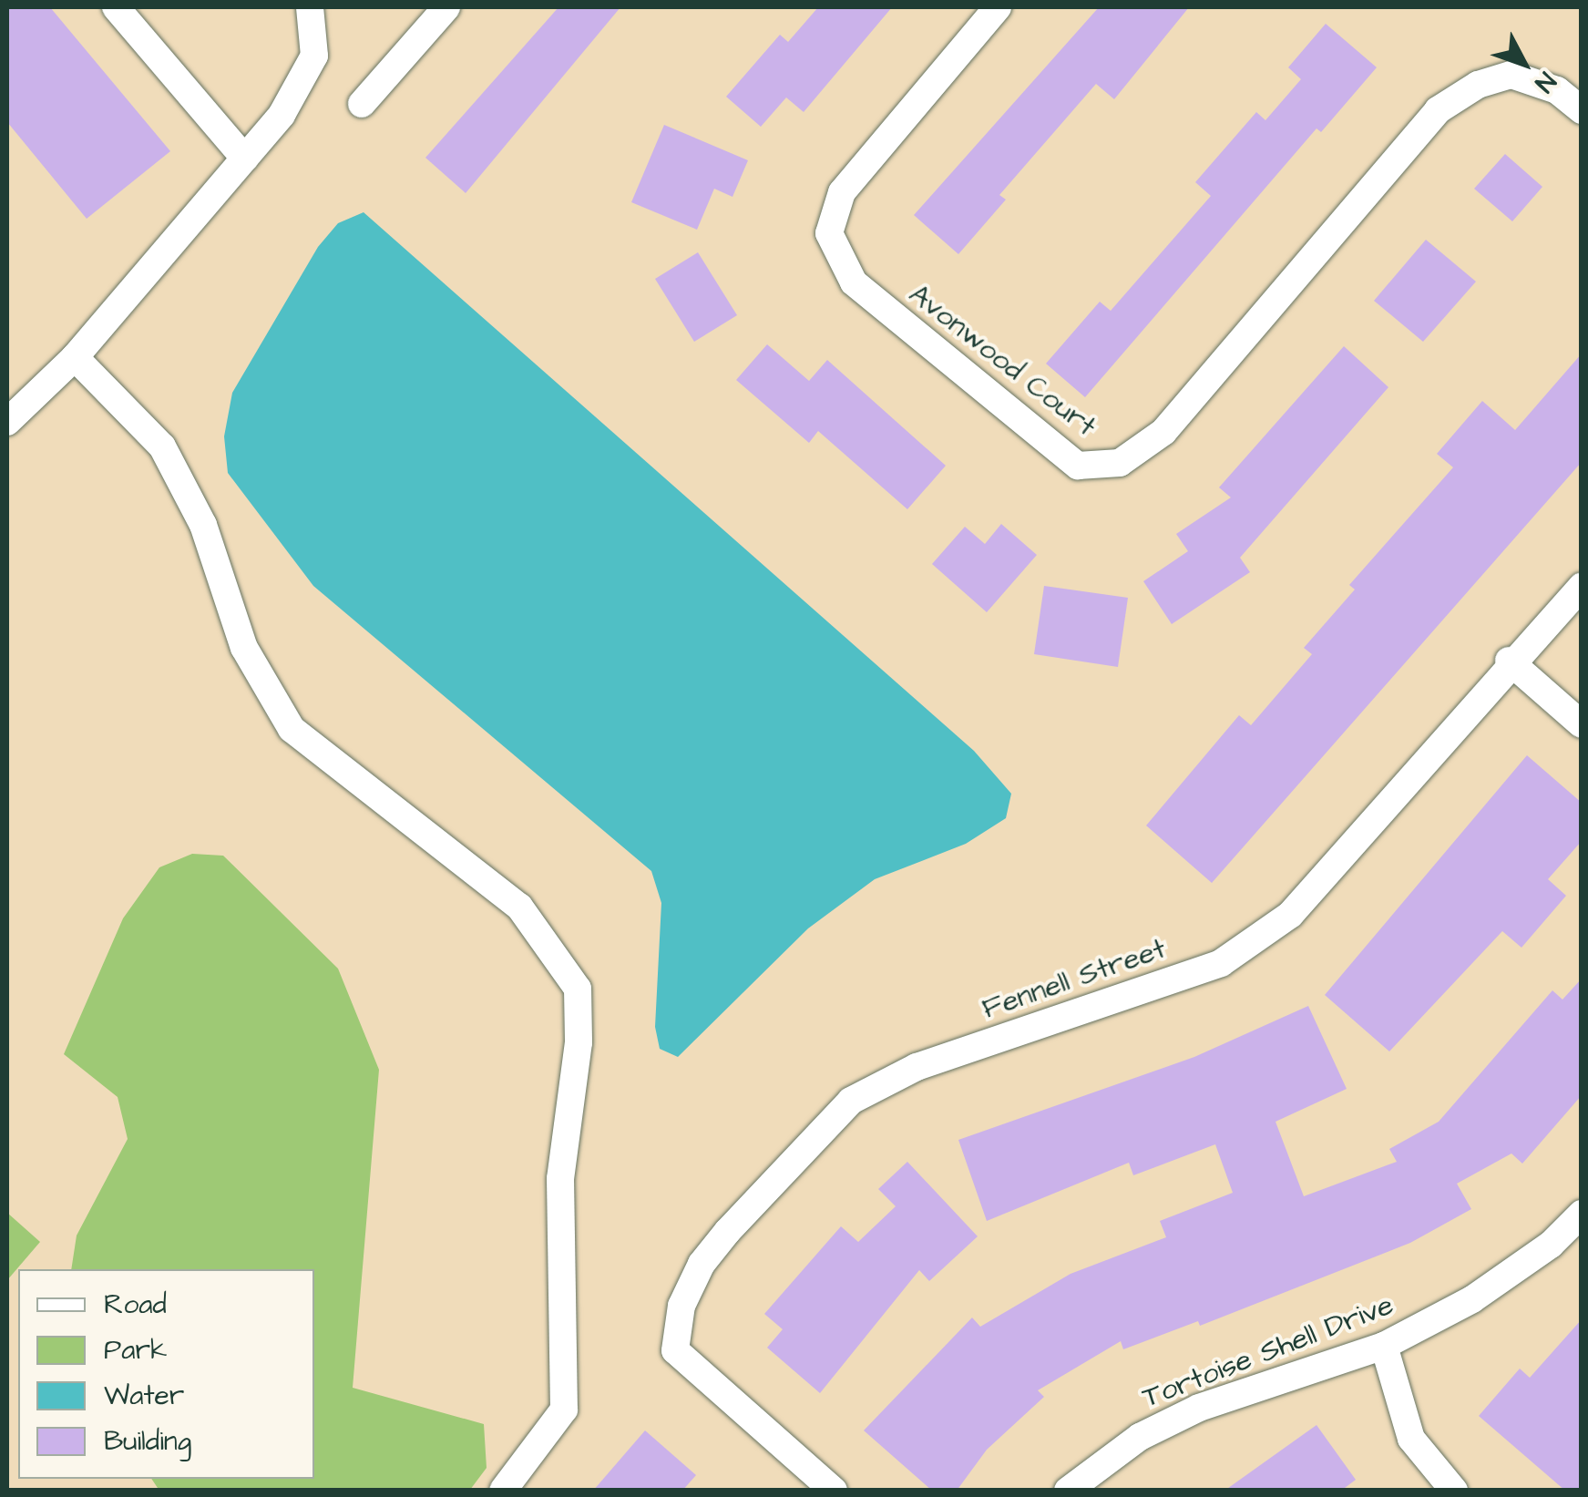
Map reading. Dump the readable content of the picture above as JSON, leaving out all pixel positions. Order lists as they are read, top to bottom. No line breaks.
{"streets":{"street":["Avonwood Court","Fennell Street","Tortoise Shell Drive"]},"legend":["Road","Park","Water","Building"],"north":"bottom right"}
